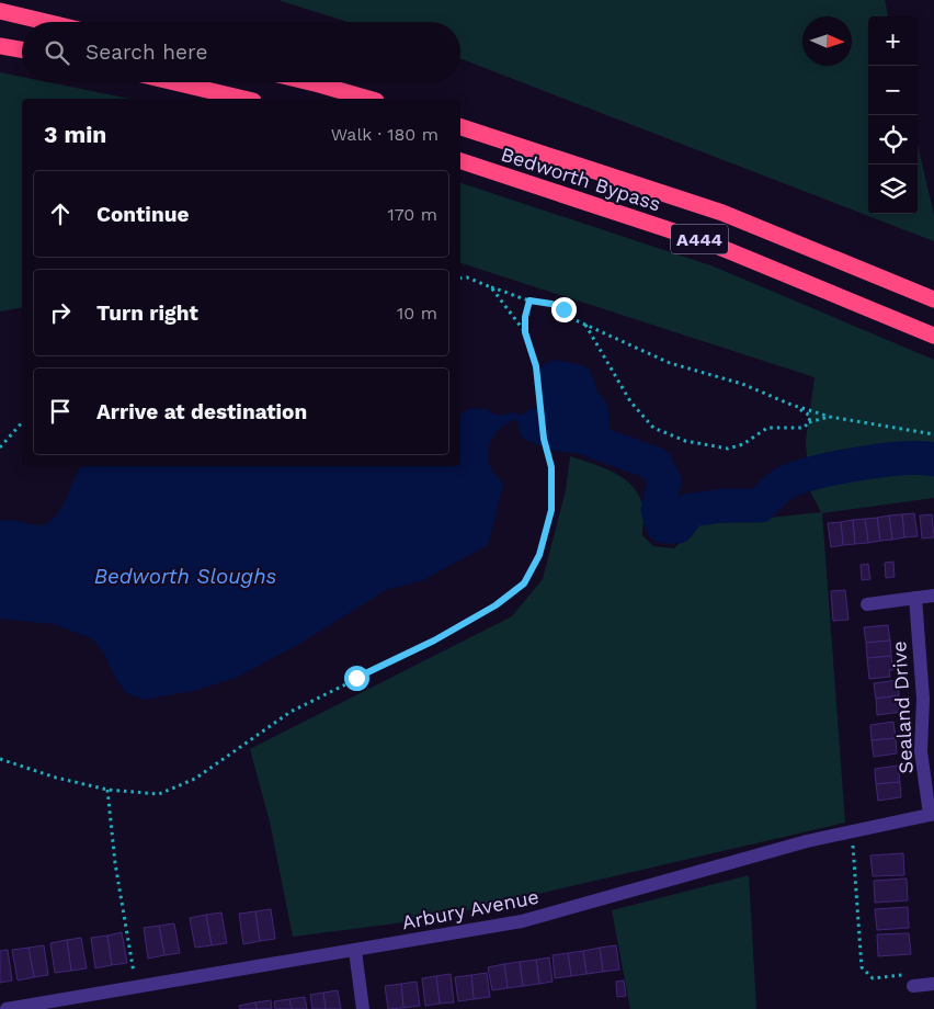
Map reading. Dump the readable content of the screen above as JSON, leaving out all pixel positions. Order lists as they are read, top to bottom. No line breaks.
{"streets":{"highway":["Bedworth Bypass","A444"],"street":["Sealand Drive","Arbury Avenue"]},"crossings":[["Sealand Drive","Arbury Avenue"]],"water":["Bedworth Sloughs"],"north":"right","page":{"map_buttons":["+","−"],"search":"Search here","heading":["3 min","Walk · 180 m"],"list":[["Continue","170 m"],["Turn right","10 m"],"Arrive at destination"]}}
